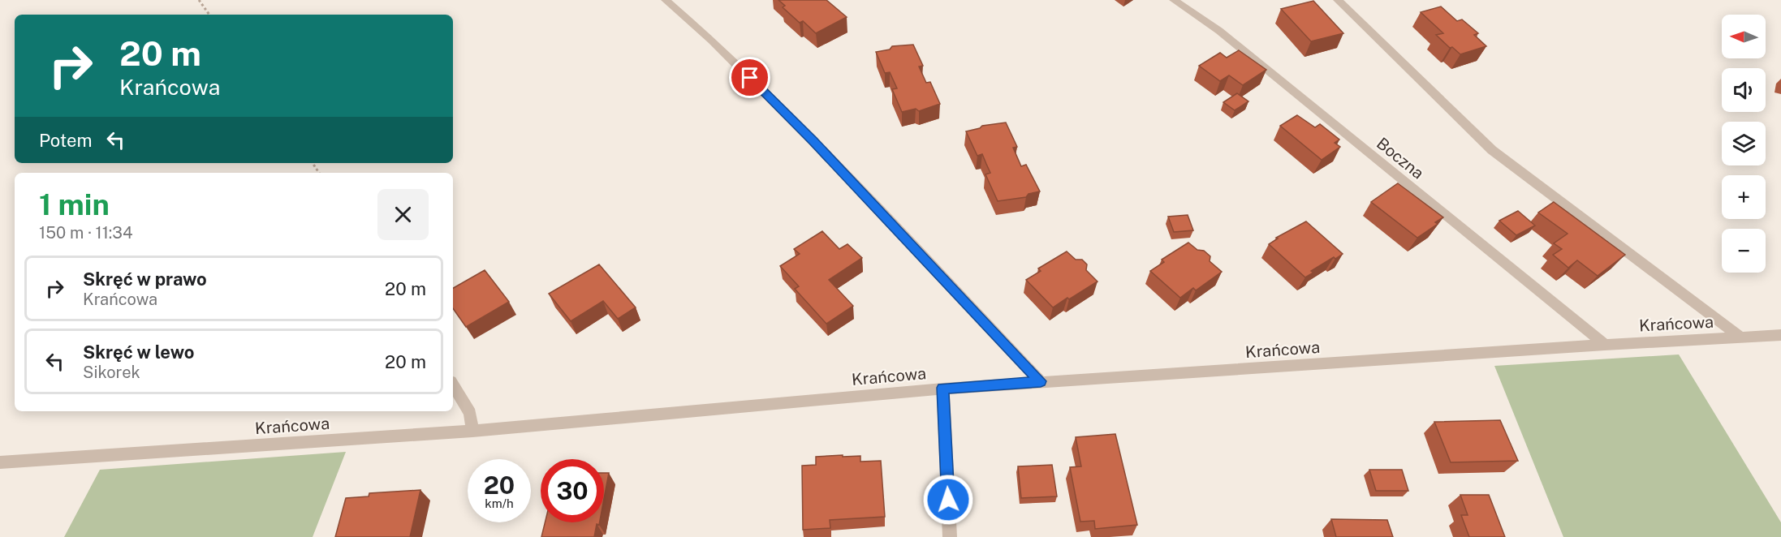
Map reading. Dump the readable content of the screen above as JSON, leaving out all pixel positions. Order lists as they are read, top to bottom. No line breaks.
{"streets":{"street":["Boczna","Krańcowa"]},"crossings":[["Boczna","Krańcowa"]],"north":"left","page":{"map_buttons":["+","−"],"turn":["20 m","Krańcowa"],"then":"Potem","heading":["1 min","150 m · 11:34"],"list":[{"name":"Skręć w prawo","note":"Krańcowa","value":"20 m"},{"name":"Skręć w lewo","note":"Sikorek","value":"20 m"}],"speed":"20 km/h","limit":"30"}}
